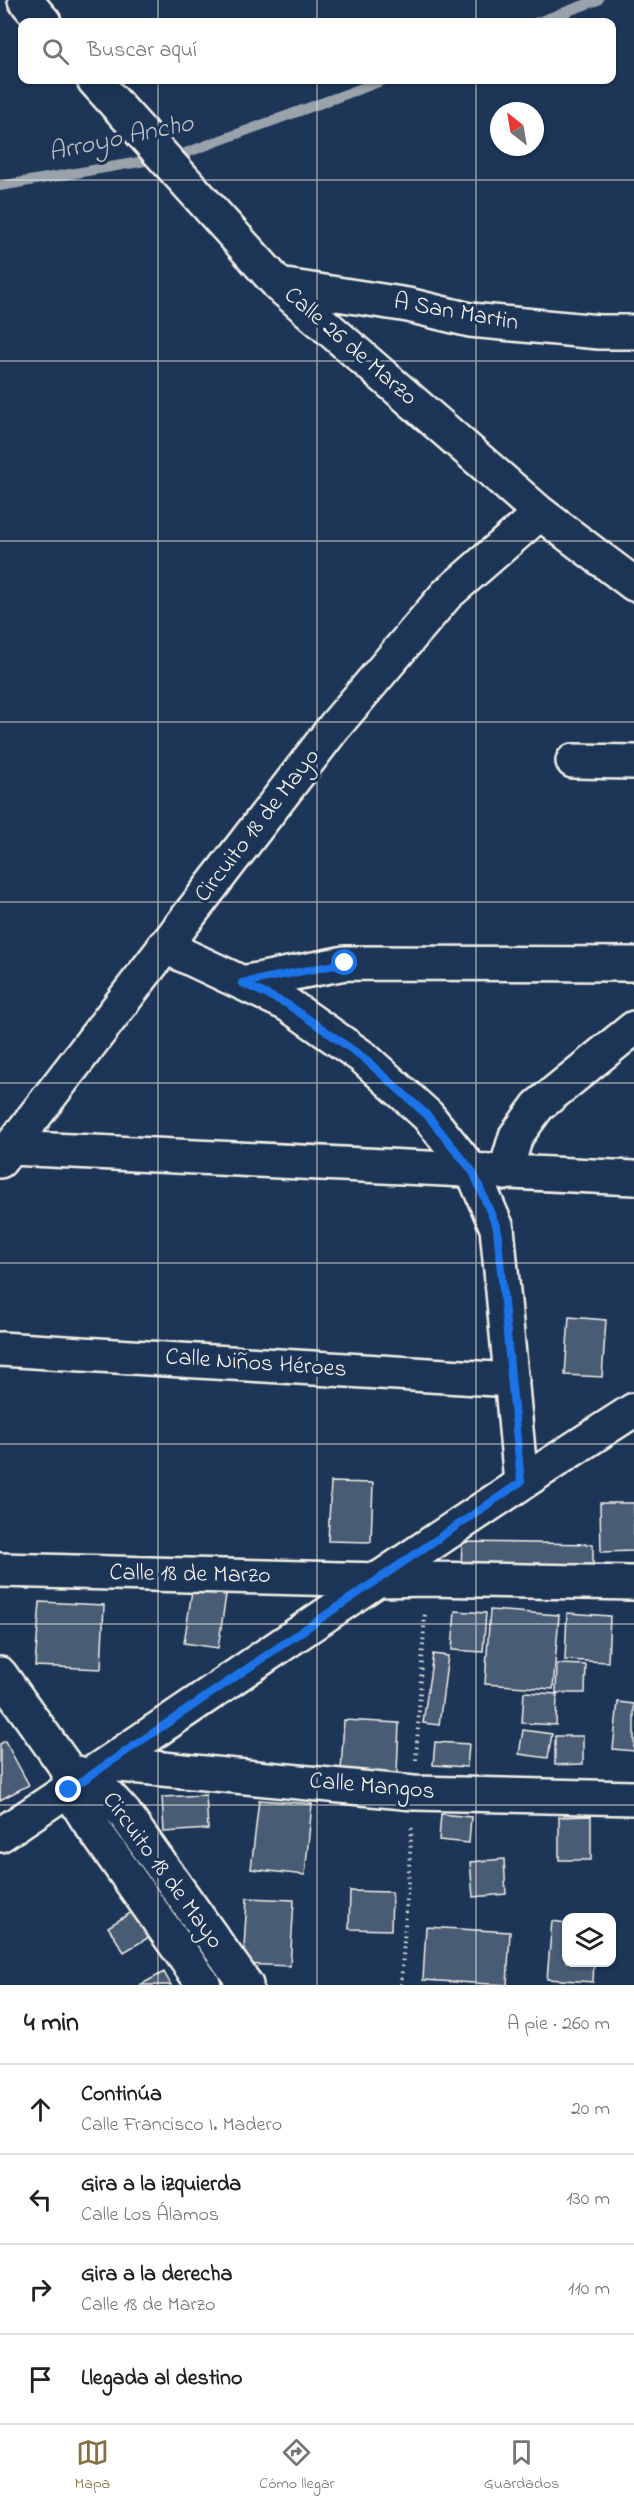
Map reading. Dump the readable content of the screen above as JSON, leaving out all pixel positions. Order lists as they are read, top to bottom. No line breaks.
{"streets":{"street":["A San Martin","Calle 26 de Marzo","Circuito 18 de Mayo","Calle Niños Héroes","Calle 18 de Marzo","Calle Mangos"]},"crossings":[["A San Martin","Calle 26 de Marzo"],["Calle 26 de Marzo","Circuito 18 de Mayo"],["Circuito 18 de Mayo","Calle Mangos"]],"water":["Arroyo Ancho"],"north":"top left","page":{"search":"Buscar aquí","heading":["4 min","A pie · 260 m"],"list":[["Continúa","Calle Francisco I. Madero","20 m"],["Gira a la izquierda","Calle Los Álamos","130 m"],["Gira a la derecha","Calle 18 de Marzo","110 m"],"Llegada al destino"],"nav":["Mapa","Cómo llegar","Guardados"]}}
